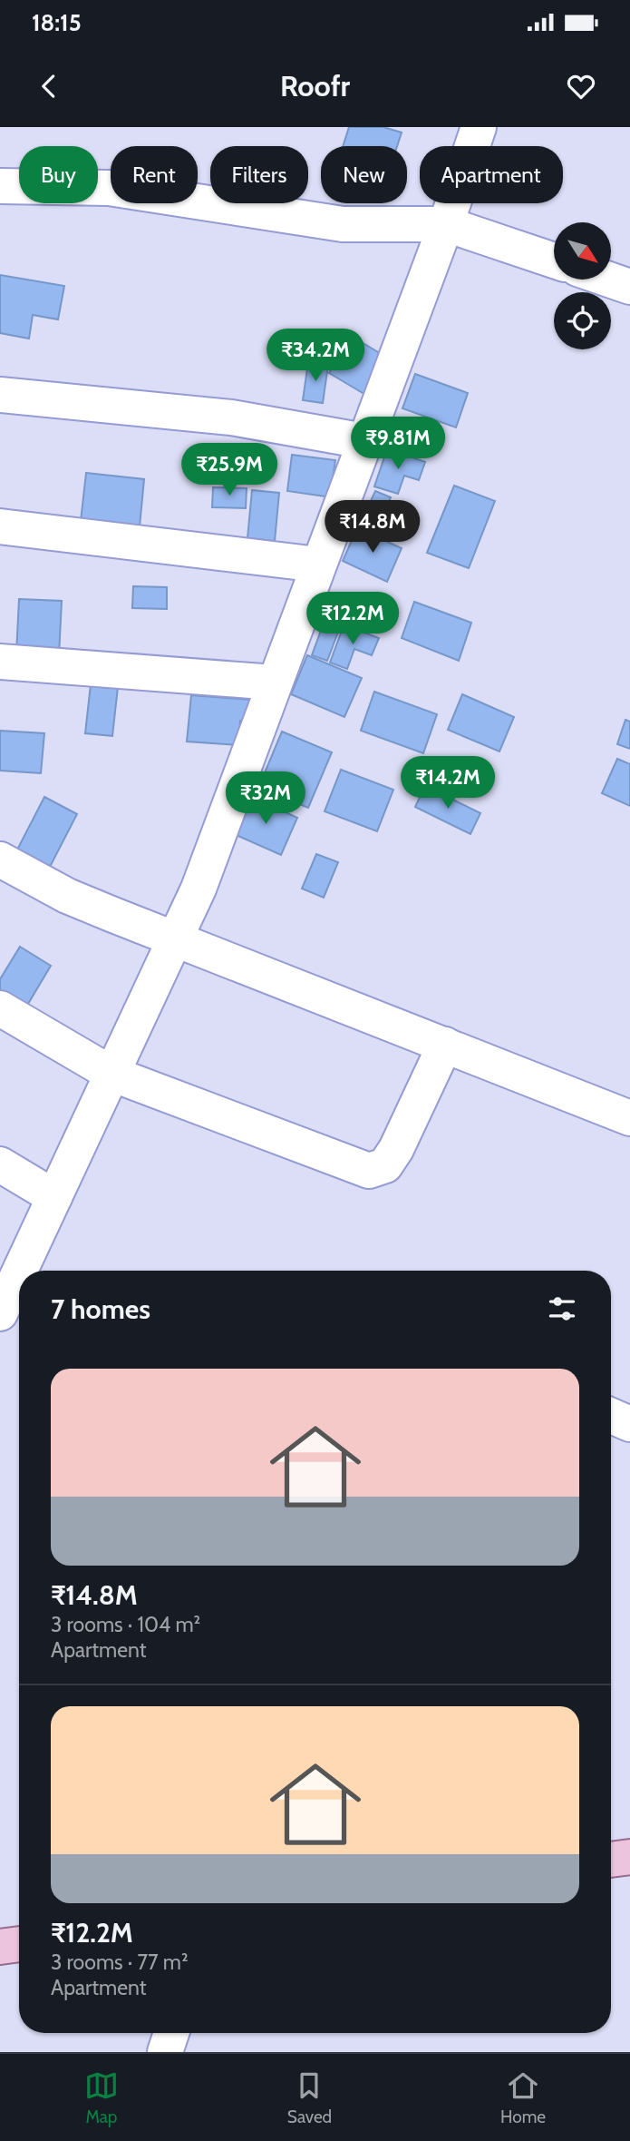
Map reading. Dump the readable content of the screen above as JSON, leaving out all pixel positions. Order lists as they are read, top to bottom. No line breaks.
{"north":"bottom right","page":{"status":"18:15","header":"Roofr","chip":["Buy","Rent","Filters","New","Apartment"],"price":["₹34.2M","₹9.81M","₹25.9M","₹14.8M","₹12.2M","₹14.2M","₹32M"],"heading":"7 homes","list":[{"name":"₹14.8M","note":"3 rooms · 104 m² · Apartment"},{"name":"₹12.2M","note":"3 rooms · 77 m² · Apartment"}],"tabs":["Map","Saved","Home"]}}
